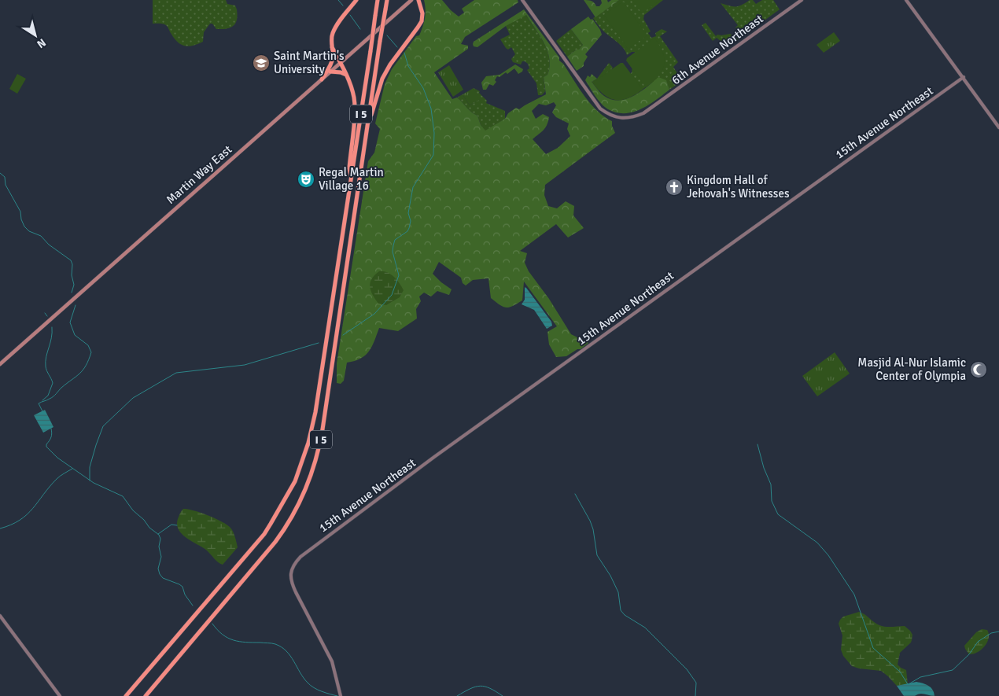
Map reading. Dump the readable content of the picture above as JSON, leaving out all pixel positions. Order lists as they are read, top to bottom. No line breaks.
{"streets":{"highway":["I 5"],"main road":["Martin Way East"],"street":["6th Avenue Northeast","15th Avenue Northeast"]},"places":{"school or university":["Saint Martin's University"],"theatre":["Regal Martin Village 16"],"church":["Kingdom Hall of Jehovah's Witnesses"],"mosque":["Masjid Al-Nur Islamic Center of Olympia"]},"north":"bottom right"}
